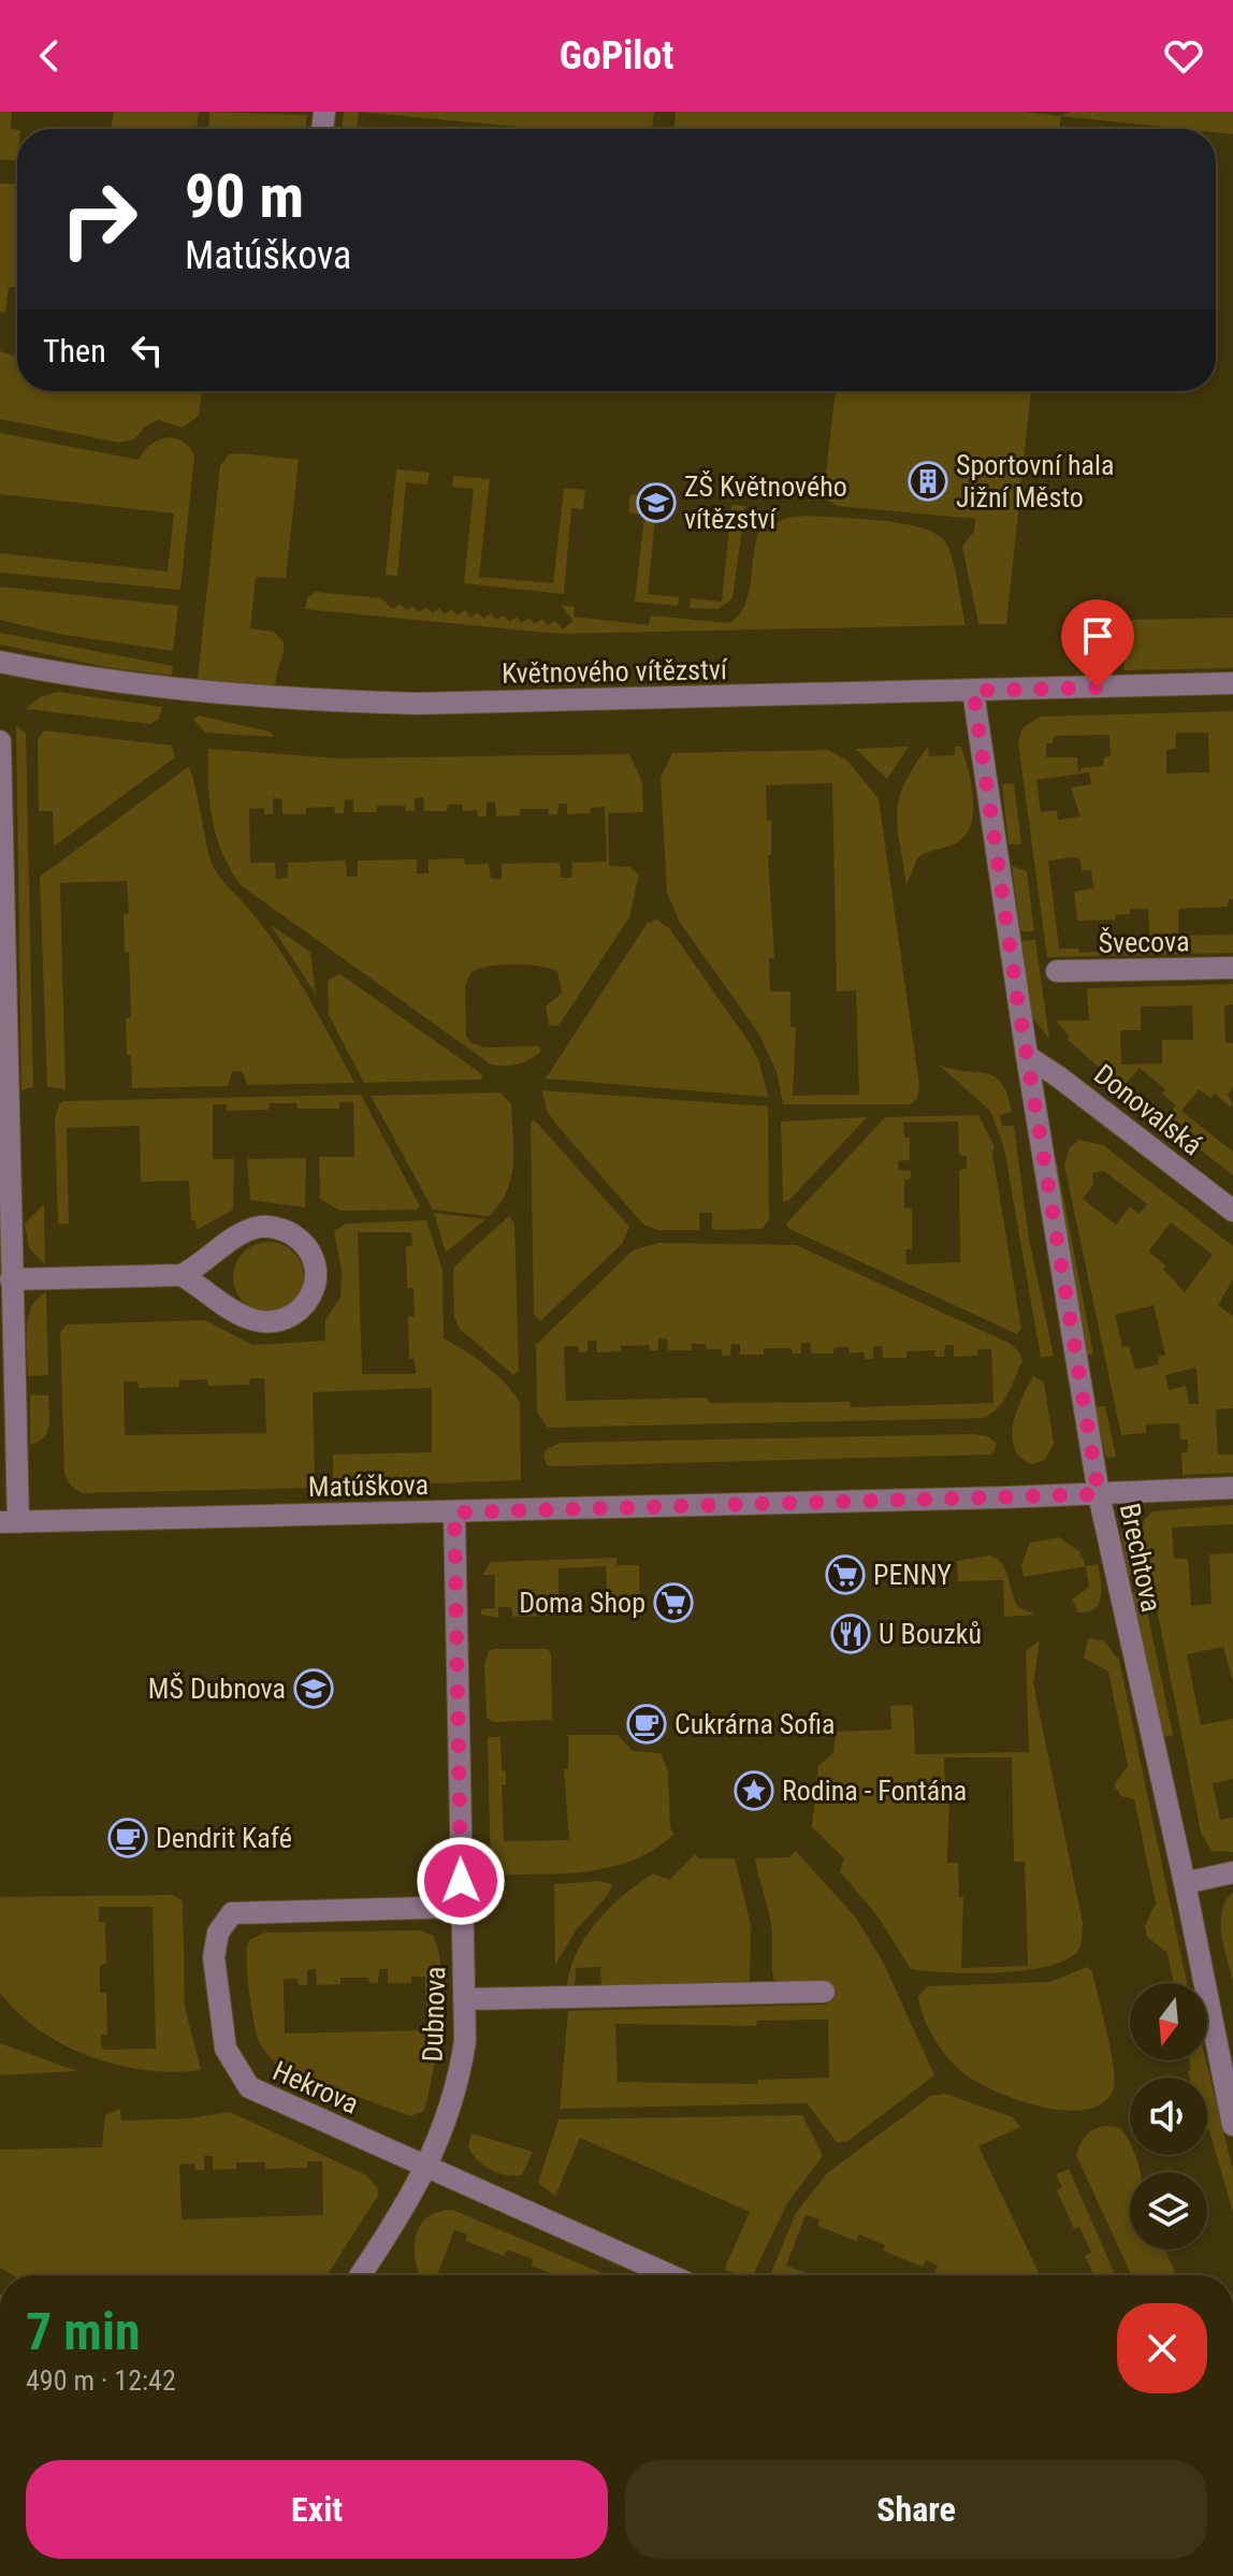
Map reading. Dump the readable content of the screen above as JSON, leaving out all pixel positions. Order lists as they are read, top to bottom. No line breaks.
{"streets":{"street":["Květnového vítězství","Švecova","Donovalská","Matúškova","Brechtova","Dubnova","Hekrova"]},"crossings":[["Květnového vítězství","Brechtova"],["Donovalská","Brechtova"],["Matúškova","Brechtova"],["Matúškova","Dubnova"],["Dubnova","Hekrova"]],"places":{"building":["Sportovní hala Jižní Město"],"school or university":["ZŠ Květnového vítězství","MŠ Dubnova"],"supermarket":["PENNY","Doma Shop"],"restaurant":["U Bouzků"],"cafe":["Cukrárna Sofia","Dendrit Kafé"],"place":["Rodina - Fontána"]},"north":"bottom","page":{"header":"GoPilot","turn":["90 m","Matúškova"],"then":"Then","heading":["7 min","490 m · 12:42"],"buttons":["Exit","Share"]}}
